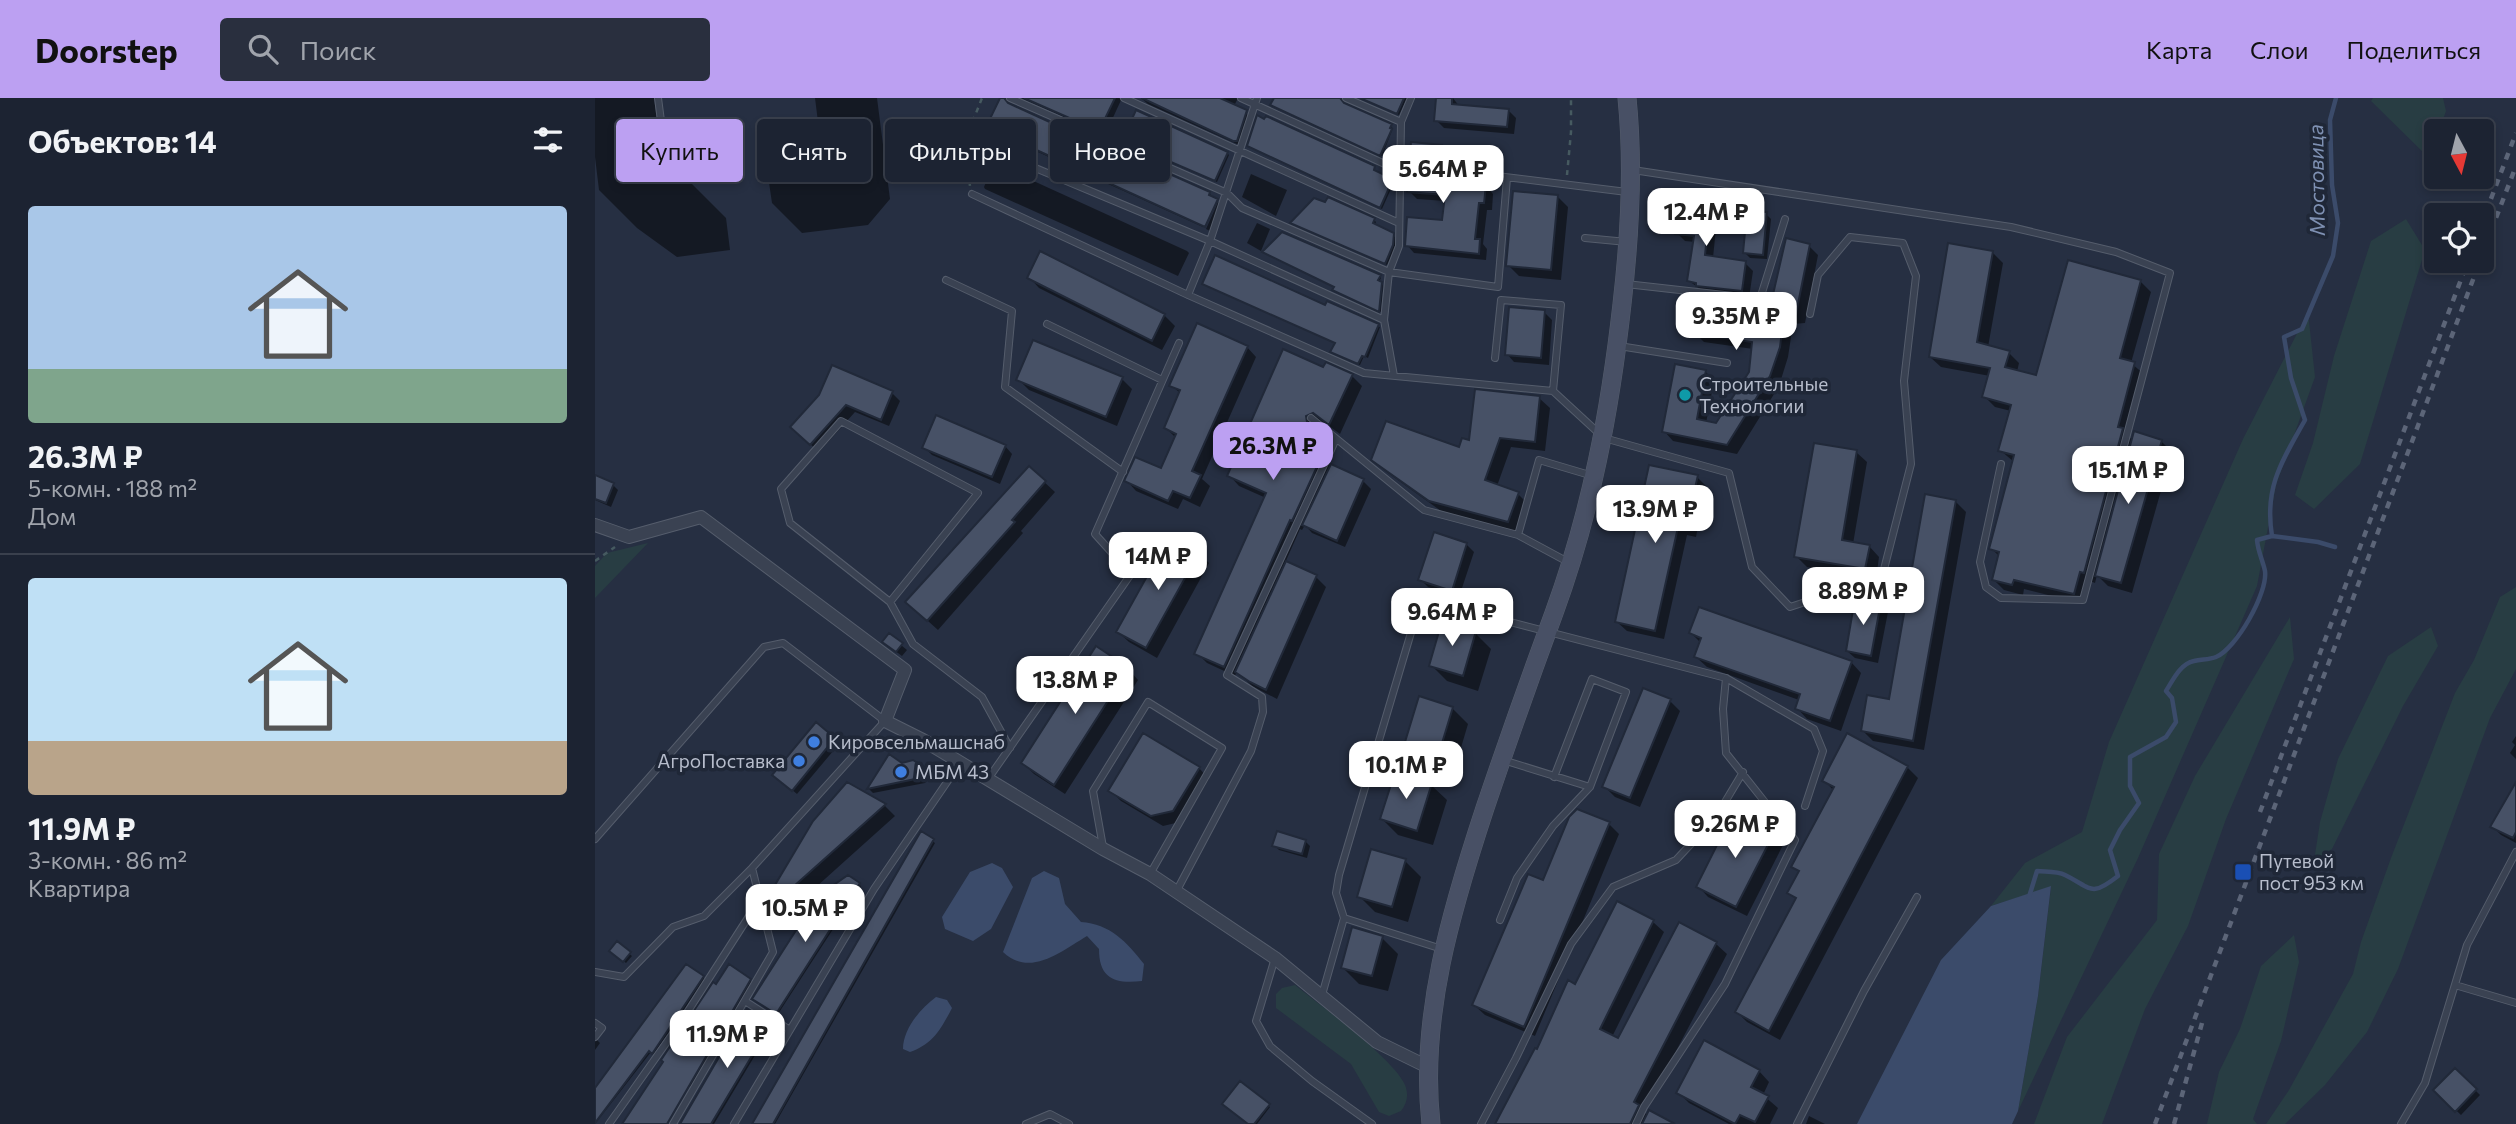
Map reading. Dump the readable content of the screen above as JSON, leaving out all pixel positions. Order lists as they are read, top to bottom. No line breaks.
{"water":["Мостовица"],"places":{"other":["Строительные Технологии","Кировсельмашснаб","АгроПоставка","МБМ 43"],"transit":["Путевой пост 953 км"]},"north":"bottom","page":{"header":"Doorstep","search":"Поиск","nav":["Карта","Слои","Поделиться"],"heading":"Объектов: 14","chip":["Купить","Снять","Фильтры","Новое"],"price":["5.64M ₽","12.4M ₽","9.35M ₽","26.3M ₽","15.1M ₽","13.9M ₽","14M ₽","8.89M ₽","9.64M ₽","13.8M ₽","10.1M ₽","9.26M ₽","10.5M ₽","11.9M ₽"],"list":[{"name":"26.3M ₽","note":"5-комн. · 188 m² · Дом"},{"name":"11.9M ₽","note":"3-комн. · 86 m² · Квартира"}]}}
